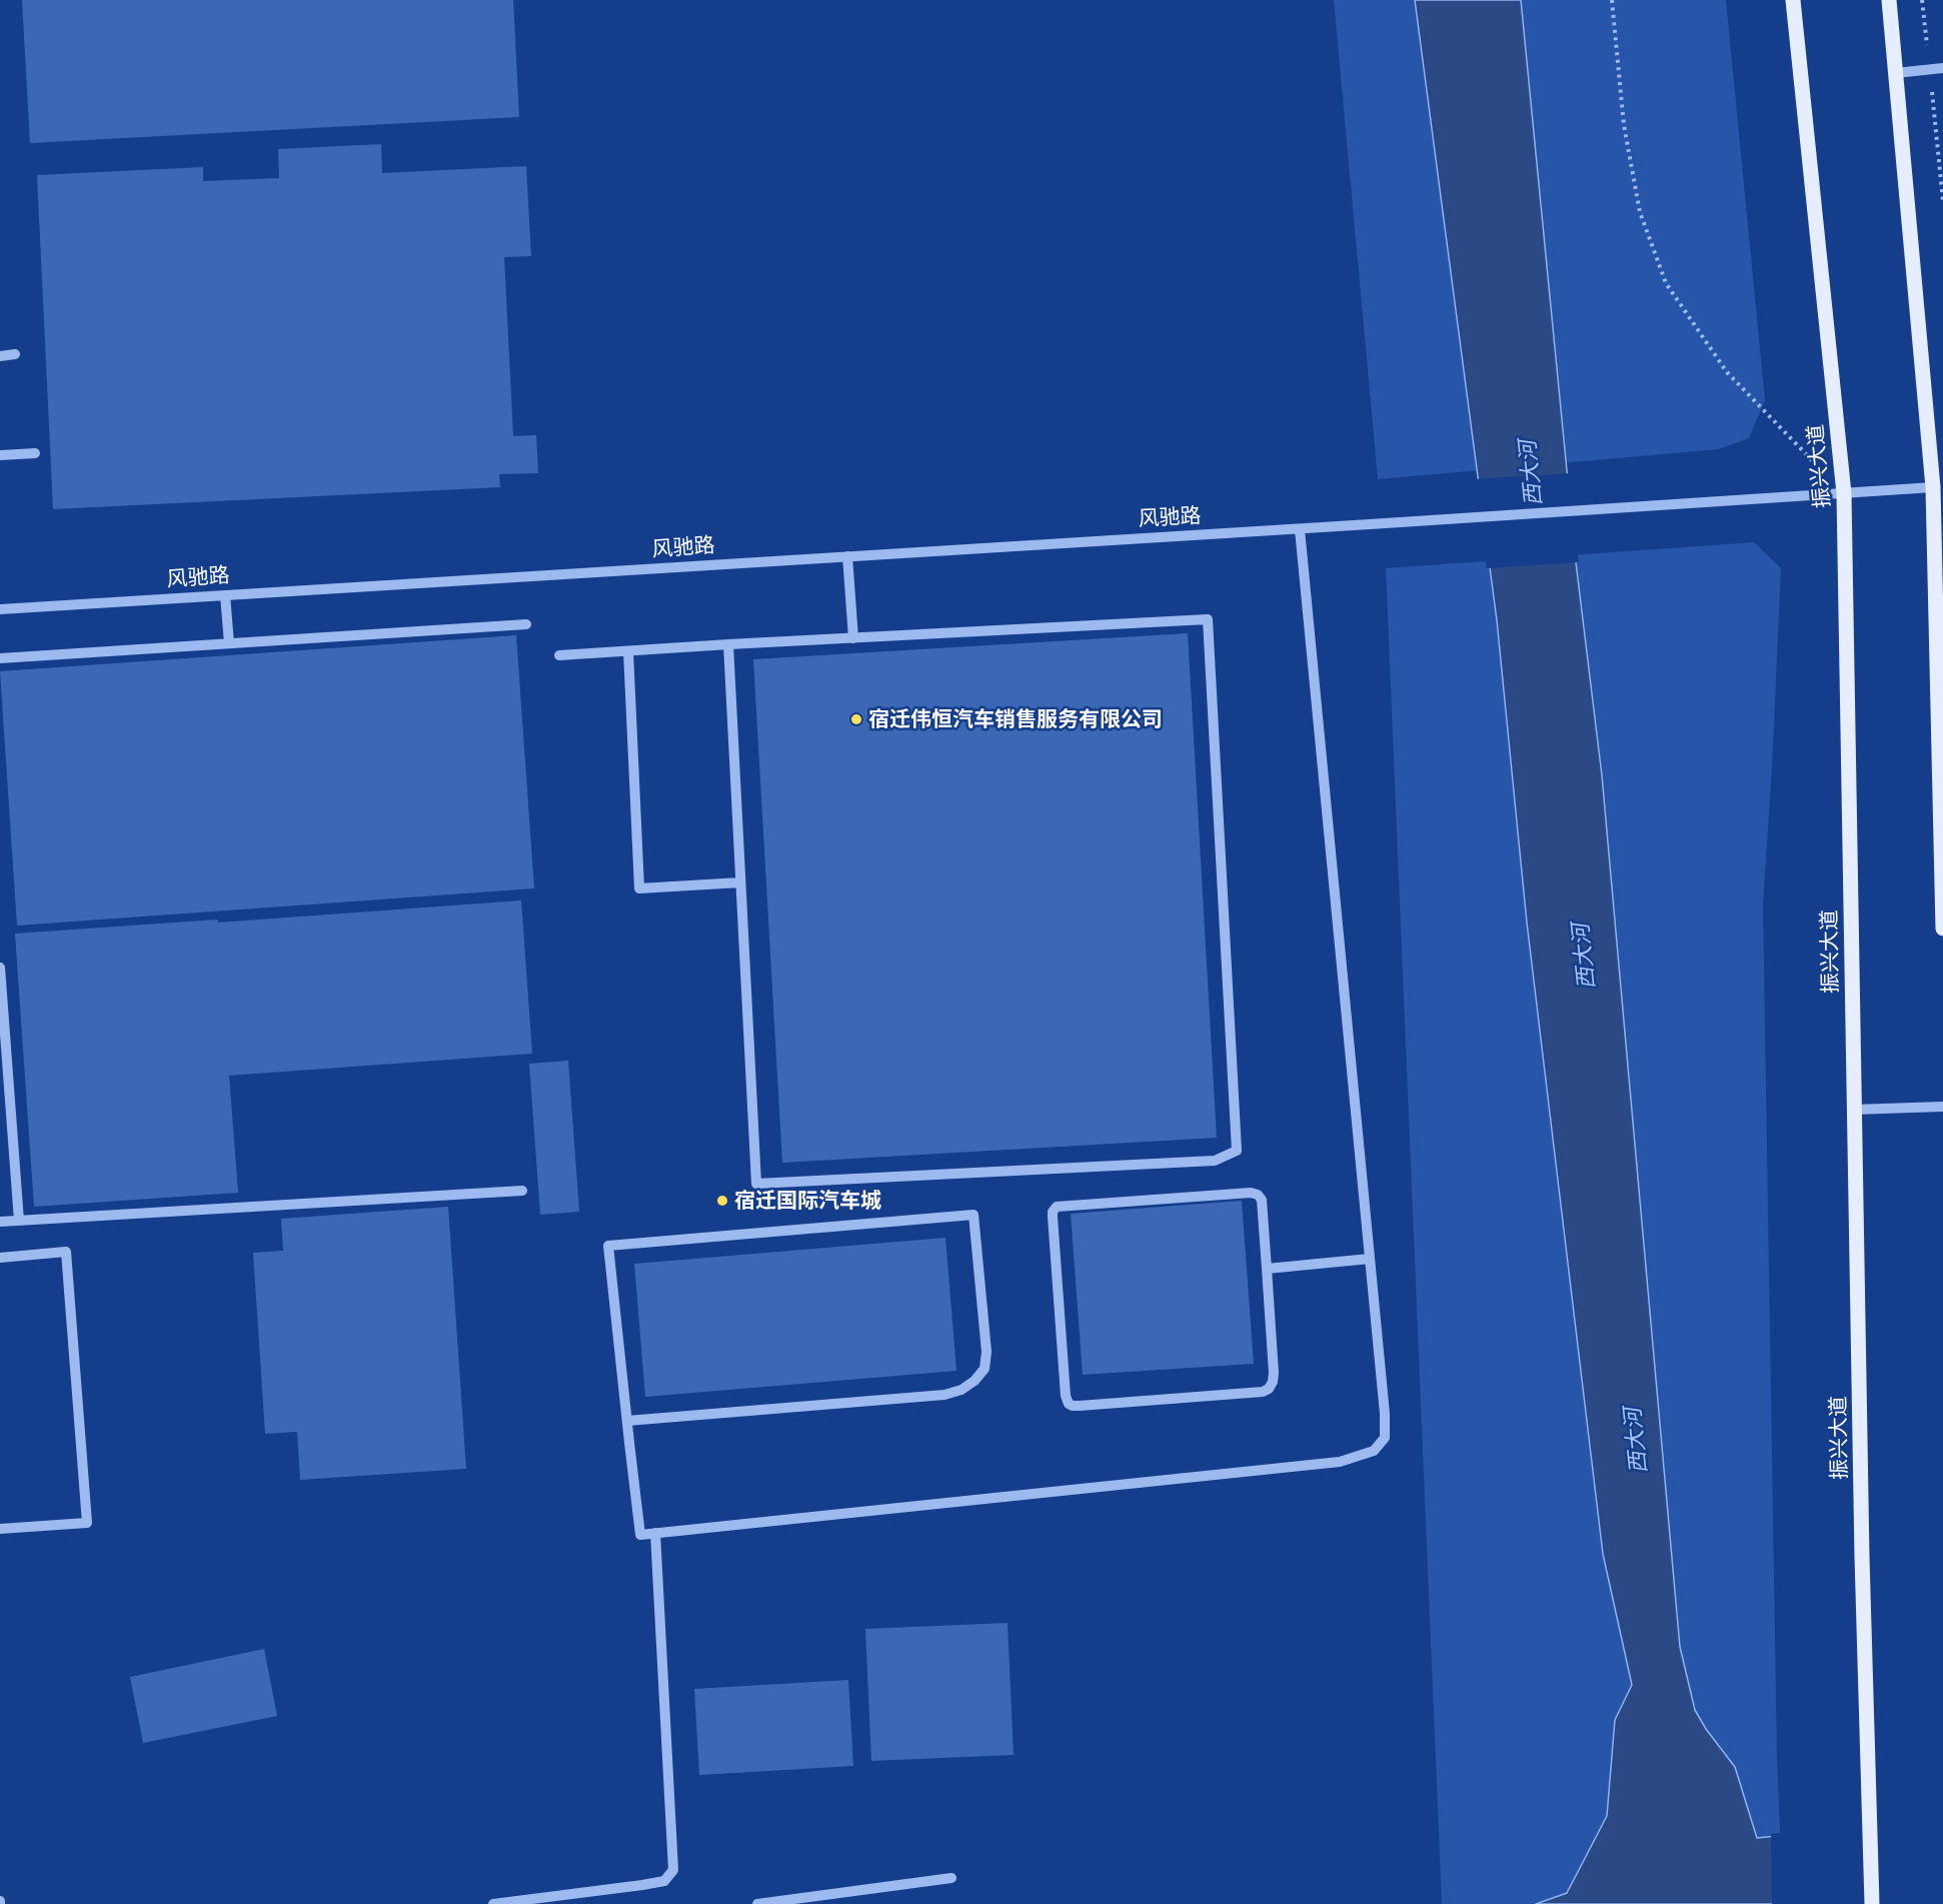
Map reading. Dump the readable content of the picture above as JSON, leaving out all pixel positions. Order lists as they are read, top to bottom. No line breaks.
{"streets":{"main road":["振兴大道"],"street":["风驰路"]},"crossings":[["振兴大道","风驰路"]],"water":["西大河"],"places":["宿迁伟恒汽车销售服务有限公司","宿迁国际汽车城"]}
